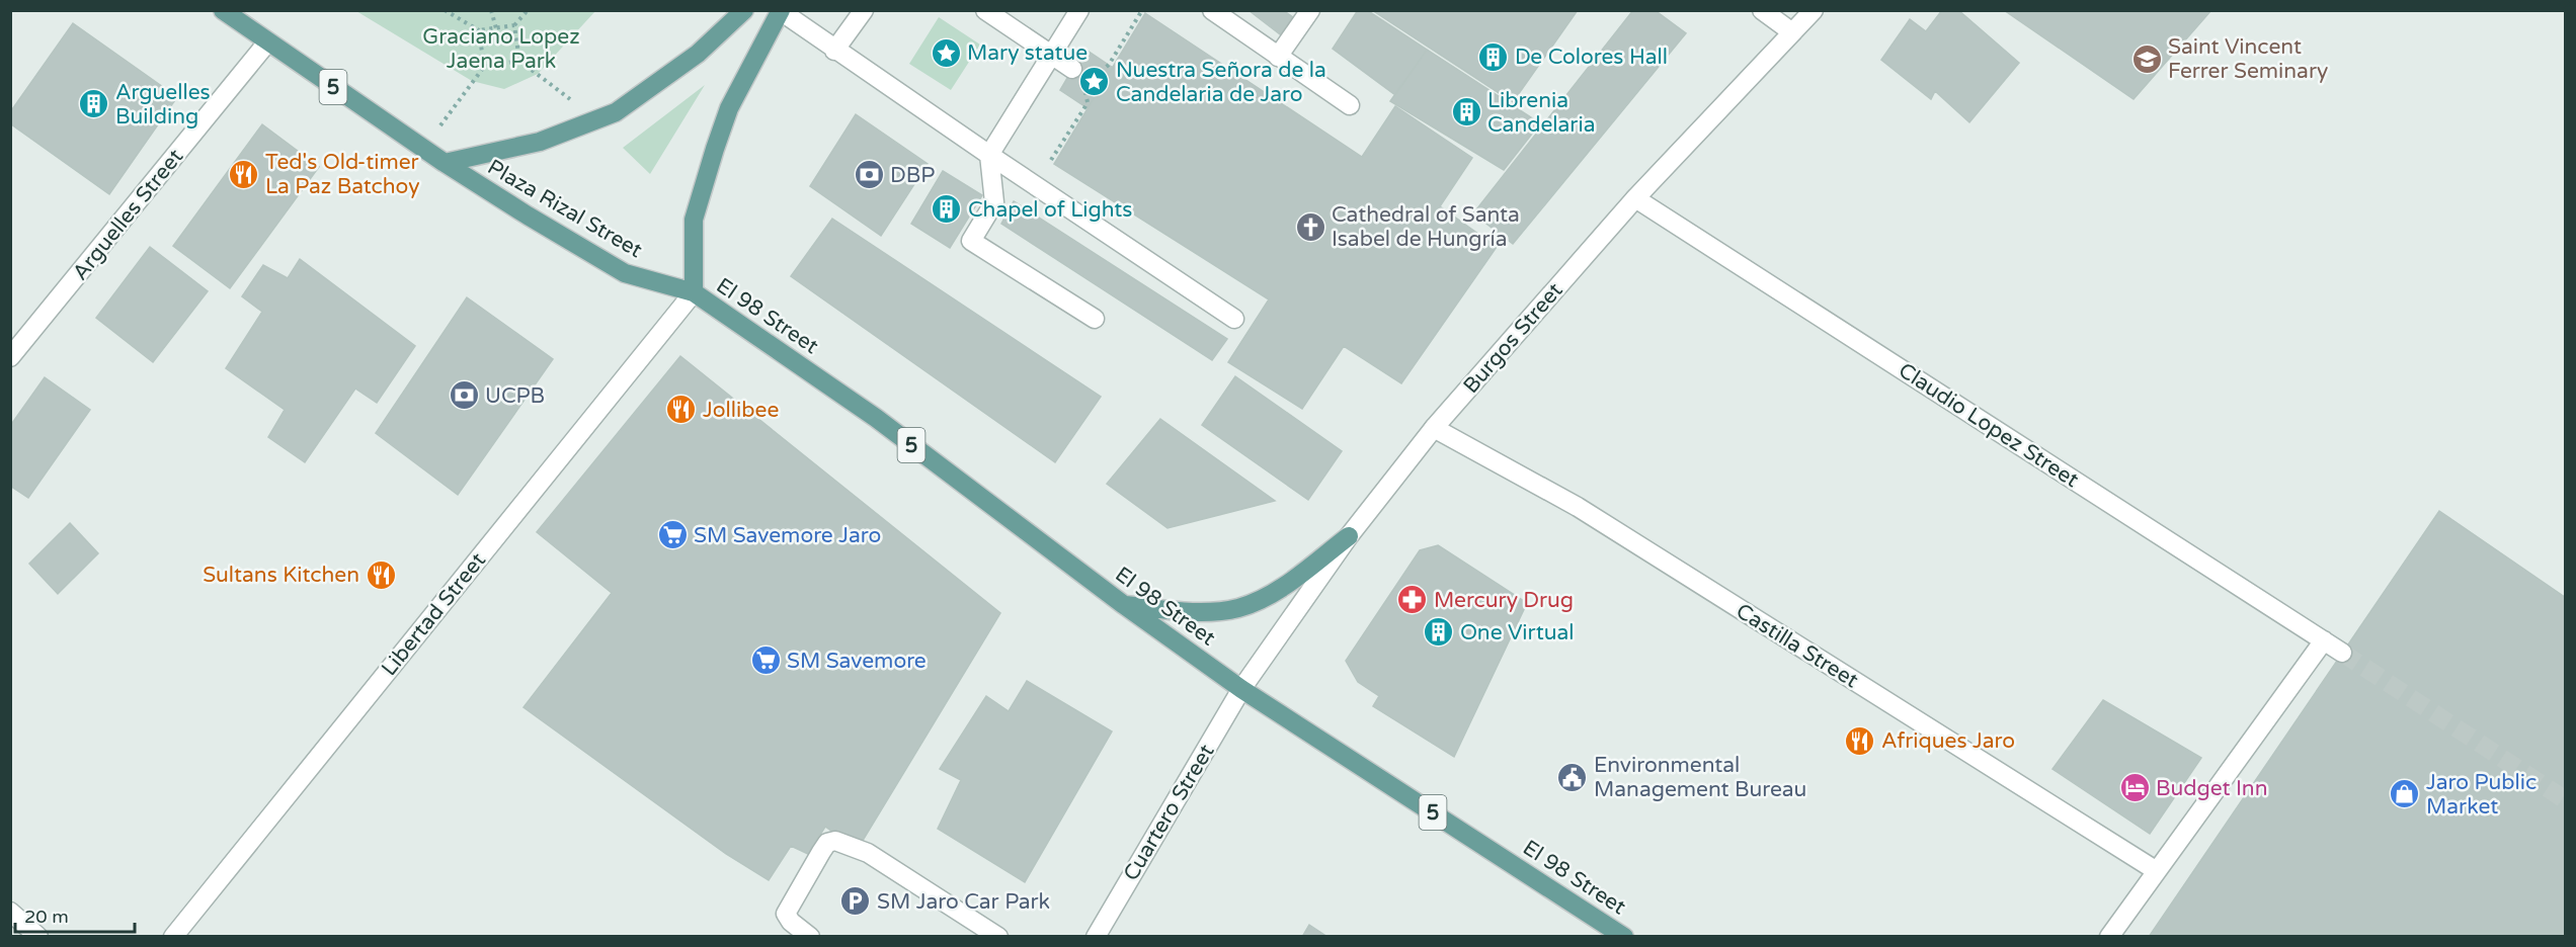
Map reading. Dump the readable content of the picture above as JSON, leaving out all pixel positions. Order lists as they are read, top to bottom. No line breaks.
{"streets":{"main road":["5","Plaza Rizal Street","El 98 Street"],"street":["Arguelles Street","Burgos Street","Claudio Lopez Street","Libertad Street","Castilla Street","Cuartero Street"]},"crossings":[["Plaza Rizal Street","Arguelles Street"],["Plaza Rizal Street","El 98 Street"],["Plaza Rizal Street","Libertad Street"],["El 98 Street","Burgos Street"],["El 98 Street","Libertad Street"],["El 98 Street","Cuartero Street"],["Burgos Street","Claudio Lopez Street"],["Burgos Street","Castilla Street"],["Burgos Street","Cuartero Street"]],"parks":["Graciano Lopez Jaena Park"],"places":{"place":["Mary statue","Nuestra Señora de la Candelaria de Jaro"],"building":["De Colores Hall","Arguelles Building","Librenia Candelaria","Chapel of Lights","One Virtual"],"school or university":["Saint Vincent Ferrer Seminary"],"restaurant":["Ted's Old-timer La Paz Batchoy","Jollibee","Sultans Kitchen","Afriques Jaro"],"bank":["DBP","UCPB"],"church":["Cathedral of Santa Isabel de Hungría"],"supermarket":["SM Savemore Jaro","SM Savemore"],"pharmacy":["Mercury Drug"],"public building":["Environmental Management Bureau"],"hotel":["Budget Inn"],"shop":["Jaro Public Market"],"parking":["SM Jaro Car Park"]},"scale_bar":"20 m"}
